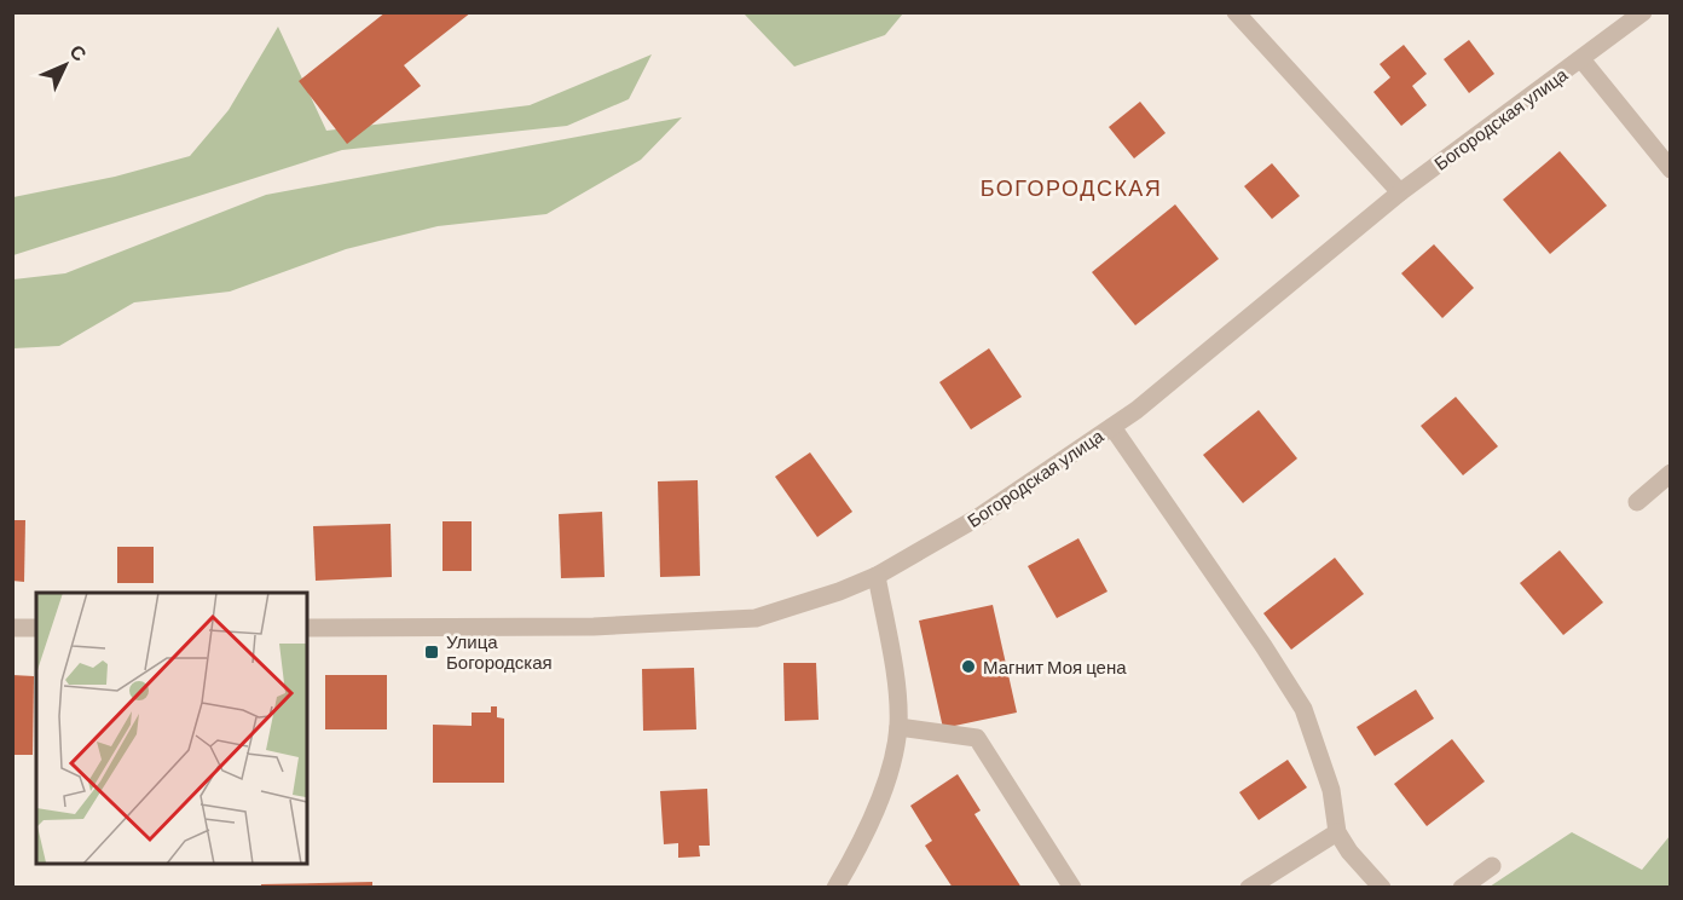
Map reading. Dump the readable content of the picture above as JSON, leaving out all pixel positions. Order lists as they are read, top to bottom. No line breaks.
{"streets":{"street":["Богородская улица"]},"districts":["БОГОРОДСКАЯ"],"places":{"transit":["Улица Богородская"],"other":["Магнит Моя цена"]},"north":"top right"}
